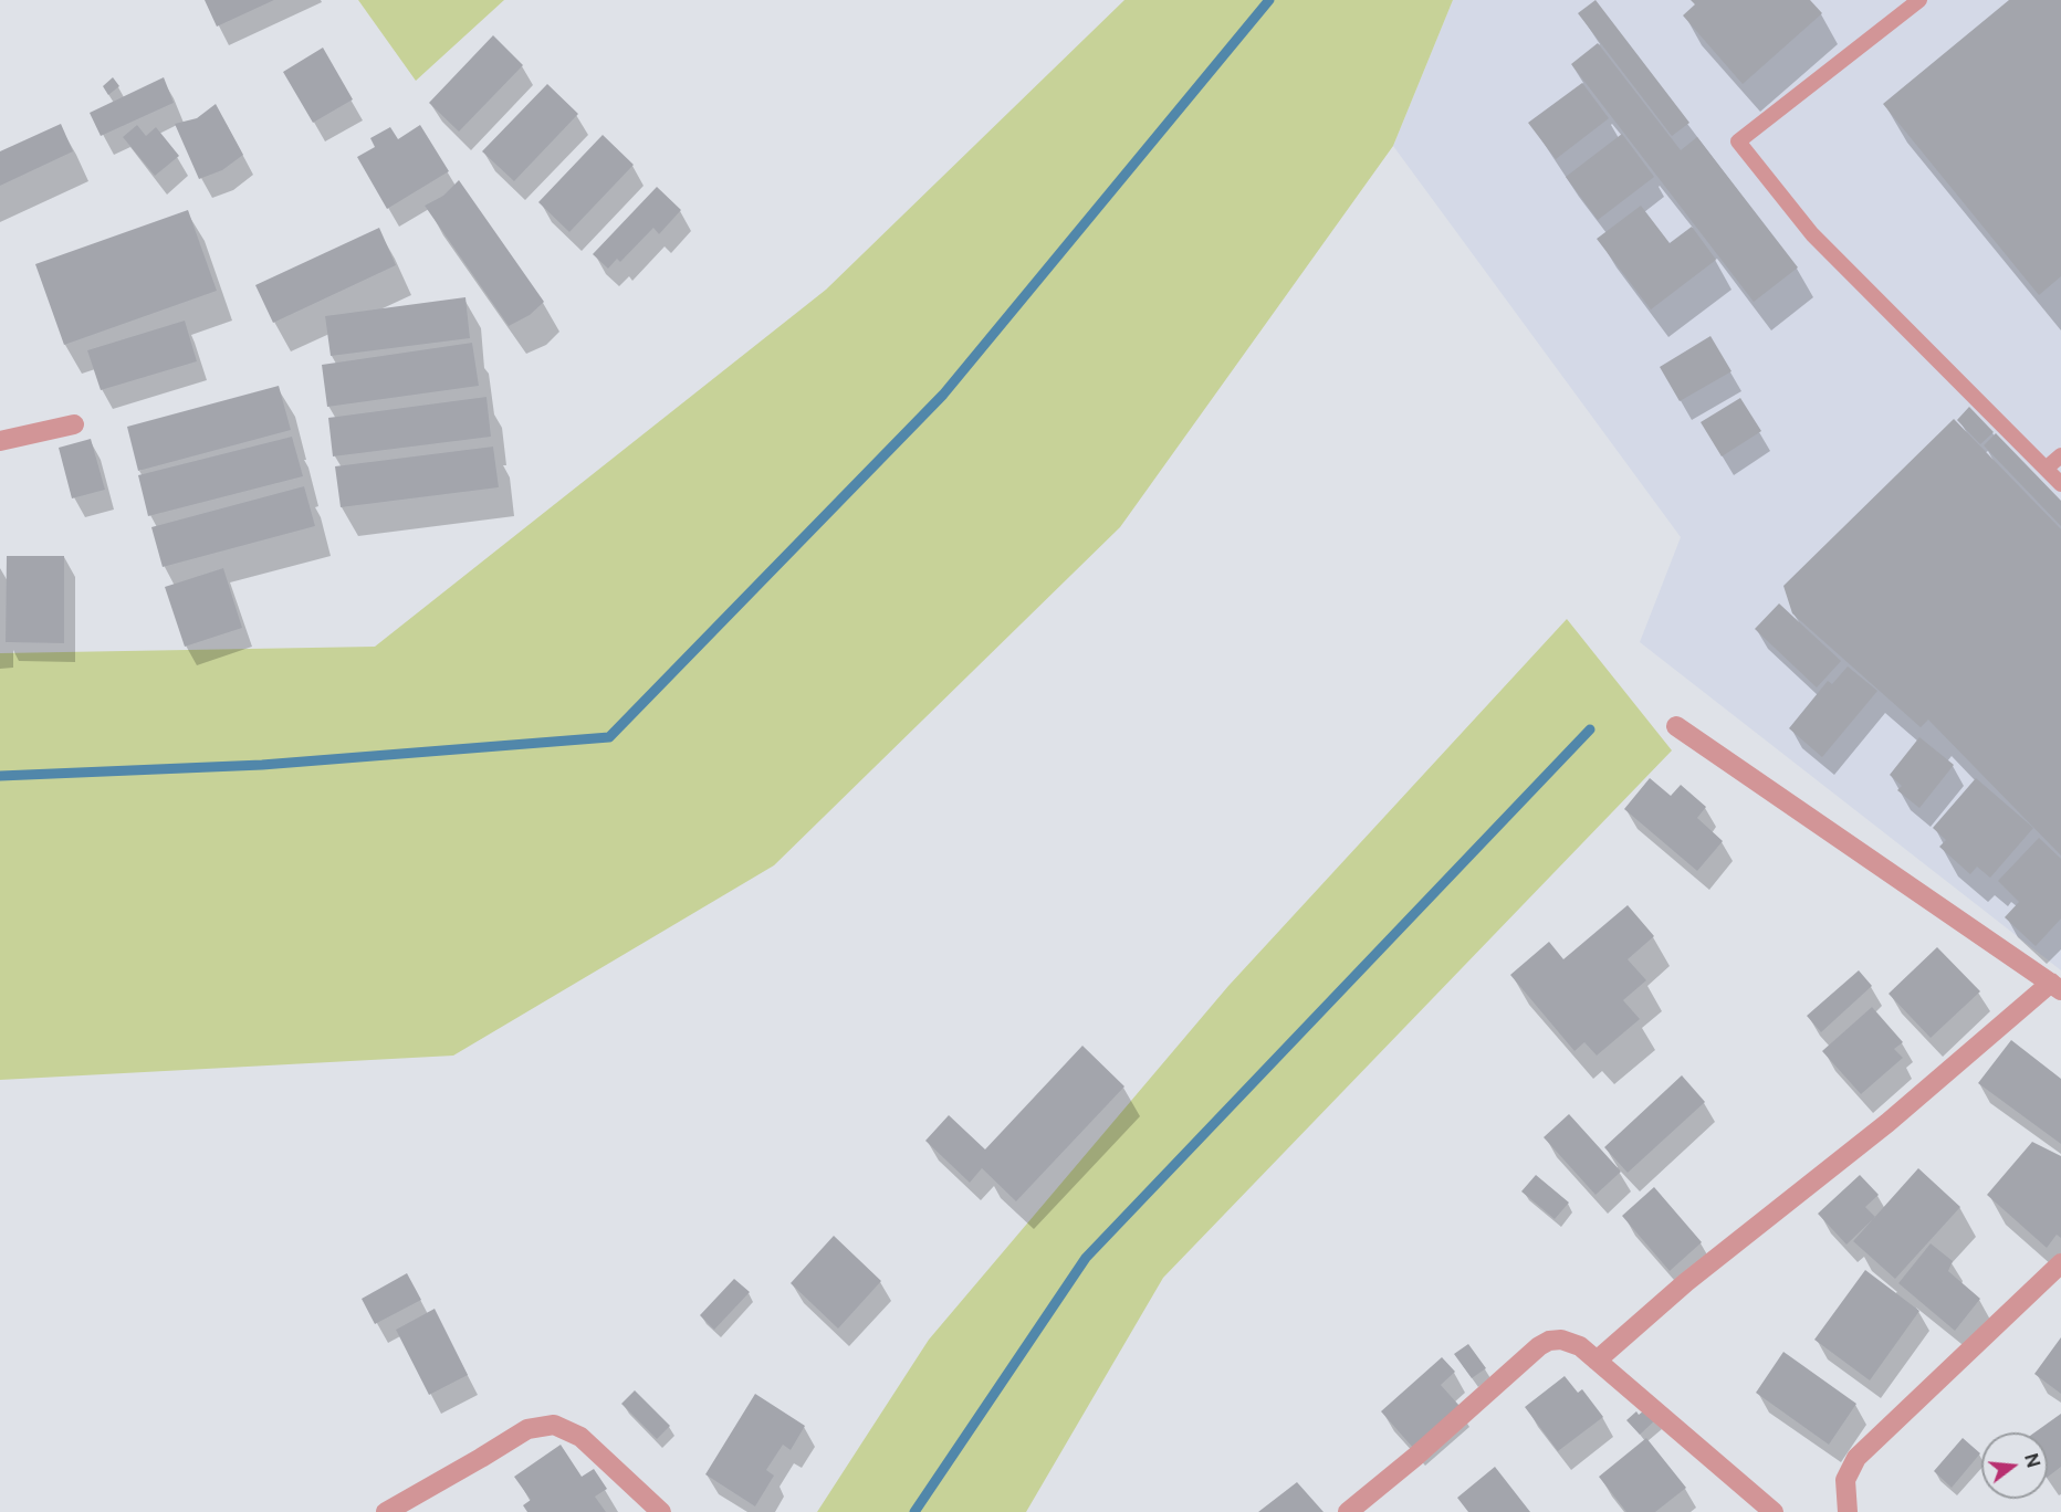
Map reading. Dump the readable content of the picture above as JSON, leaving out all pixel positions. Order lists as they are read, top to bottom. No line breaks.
{"north":"right"}
